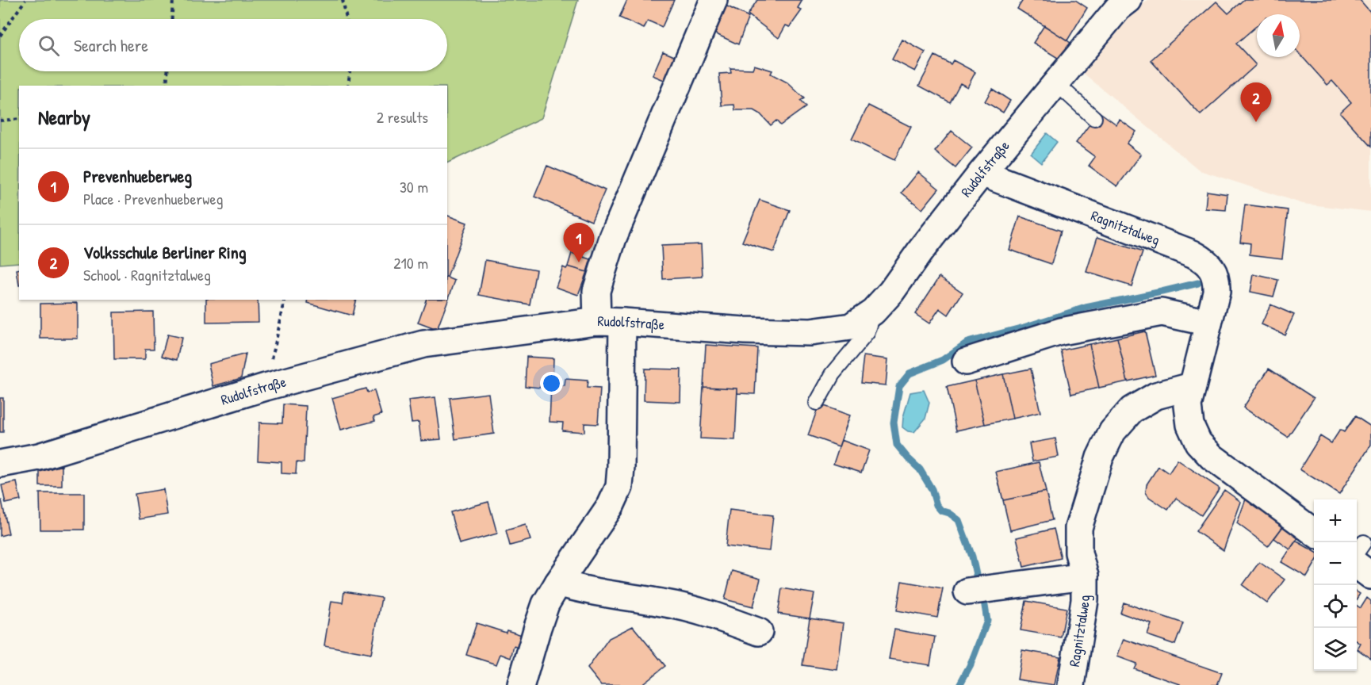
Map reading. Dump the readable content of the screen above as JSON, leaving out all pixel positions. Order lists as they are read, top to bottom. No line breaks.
{"streets":{"street":["Rudolfstraße","Ragnitztalweg"]},"crossings":[["Rudolfstraße","Ragnitztalweg"]],"north":"top","page":{"search":"Search here","pins":["2","1"],"heading":["Nearby","2 results"],"list":[{"mark":"1","name":"Prevenhueberweg","note":"Place · Prevenhueberweg","value":"30 m"},{"mark":"2","name":"Volksschule Berliner Ring","note":"School · Ragnitztalweg","value":"210 m"}],"map_buttons":["+","−"]}}
